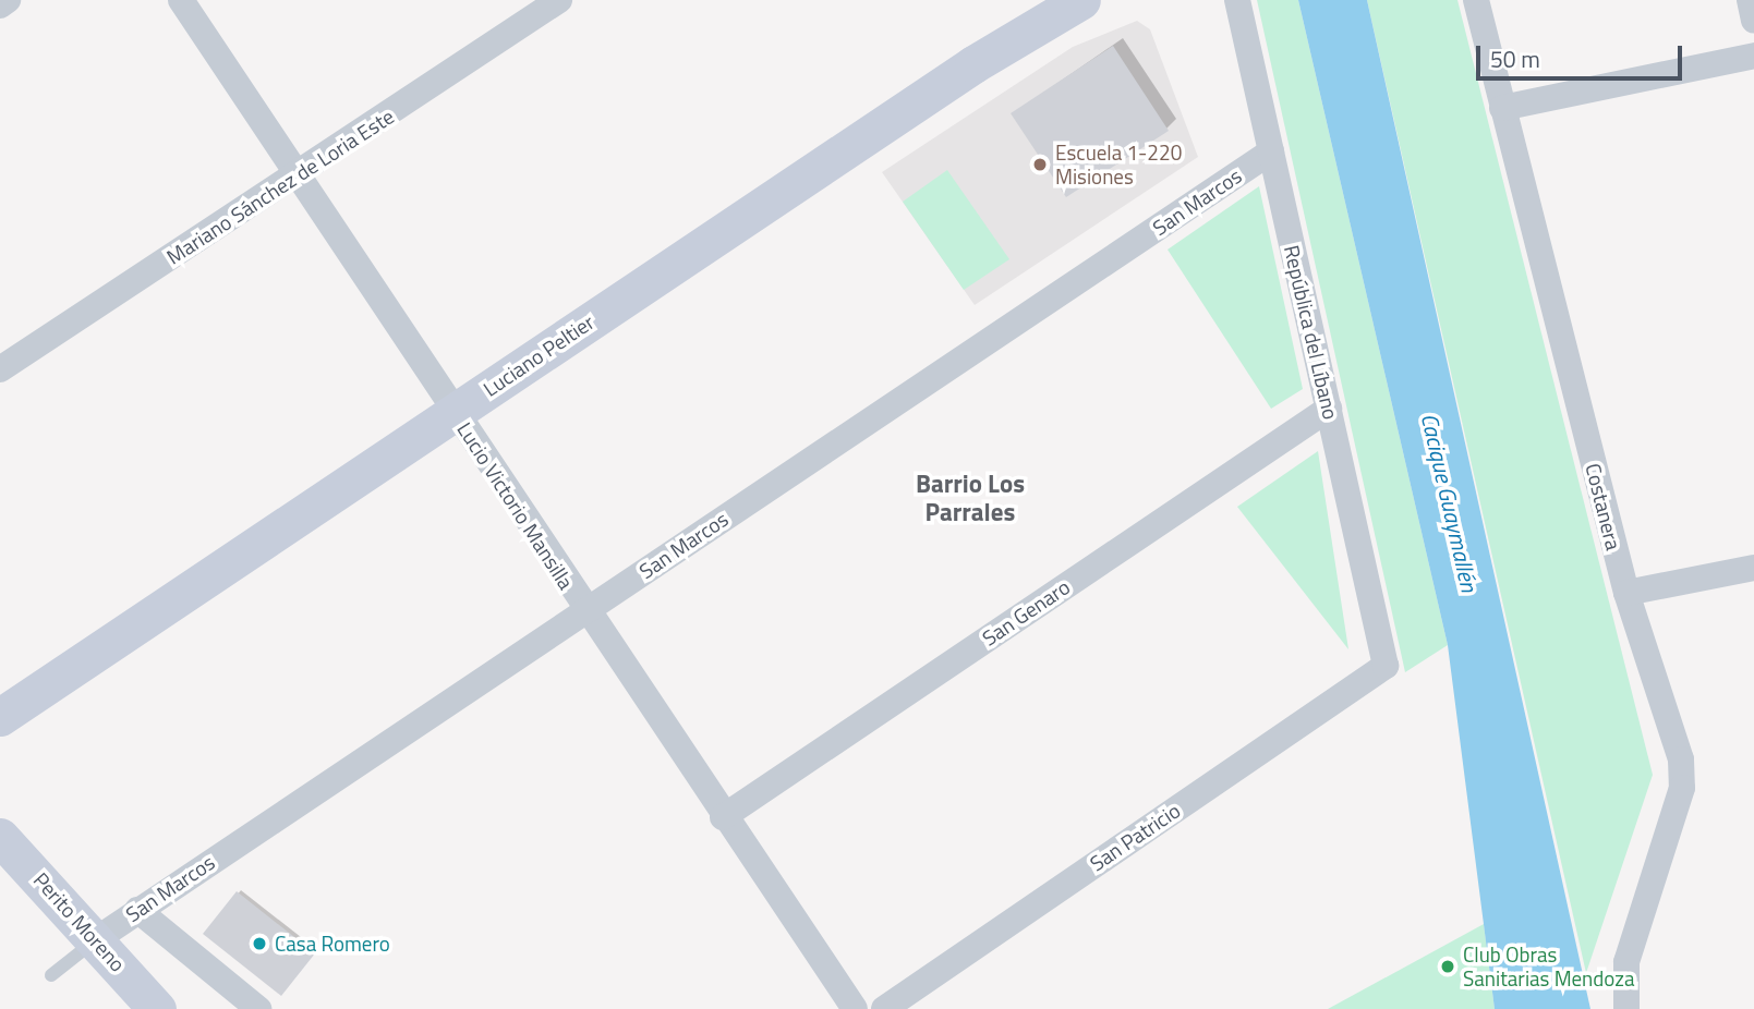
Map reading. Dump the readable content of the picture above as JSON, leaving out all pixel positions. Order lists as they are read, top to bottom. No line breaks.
{"streets":{"street":["Mariano Sánchez de Loria Este","San Marcos","República del Líbano","Luciano Peltier","Lucio Victorio Mansilla","Costanera","San Genaro","San Patricio","Perito Moreno"]},"crossings":[["Mariano Sánchez de Loria Este","Lucio Victorio Mansilla"],["San Marcos","República del Líbano"],["San Marcos","Lucio Victorio Mansilla"],["San Marcos","Perito Moreno"],["República del Líbano","San Genaro"],["República del Líbano","San Patricio"],["Luciano Peltier","Lucio Victorio Mansilla"],["Lucio Victorio Mansilla","San Genaro"]],"districts":["Barrio Los Parrales"],"water":["Cacique Guaymallén"],"places":["Escuela 1-220 Misiones","Casa Romero","Club Obras Sanitarias Mendoza"],"scale_bar":"50 m"}
